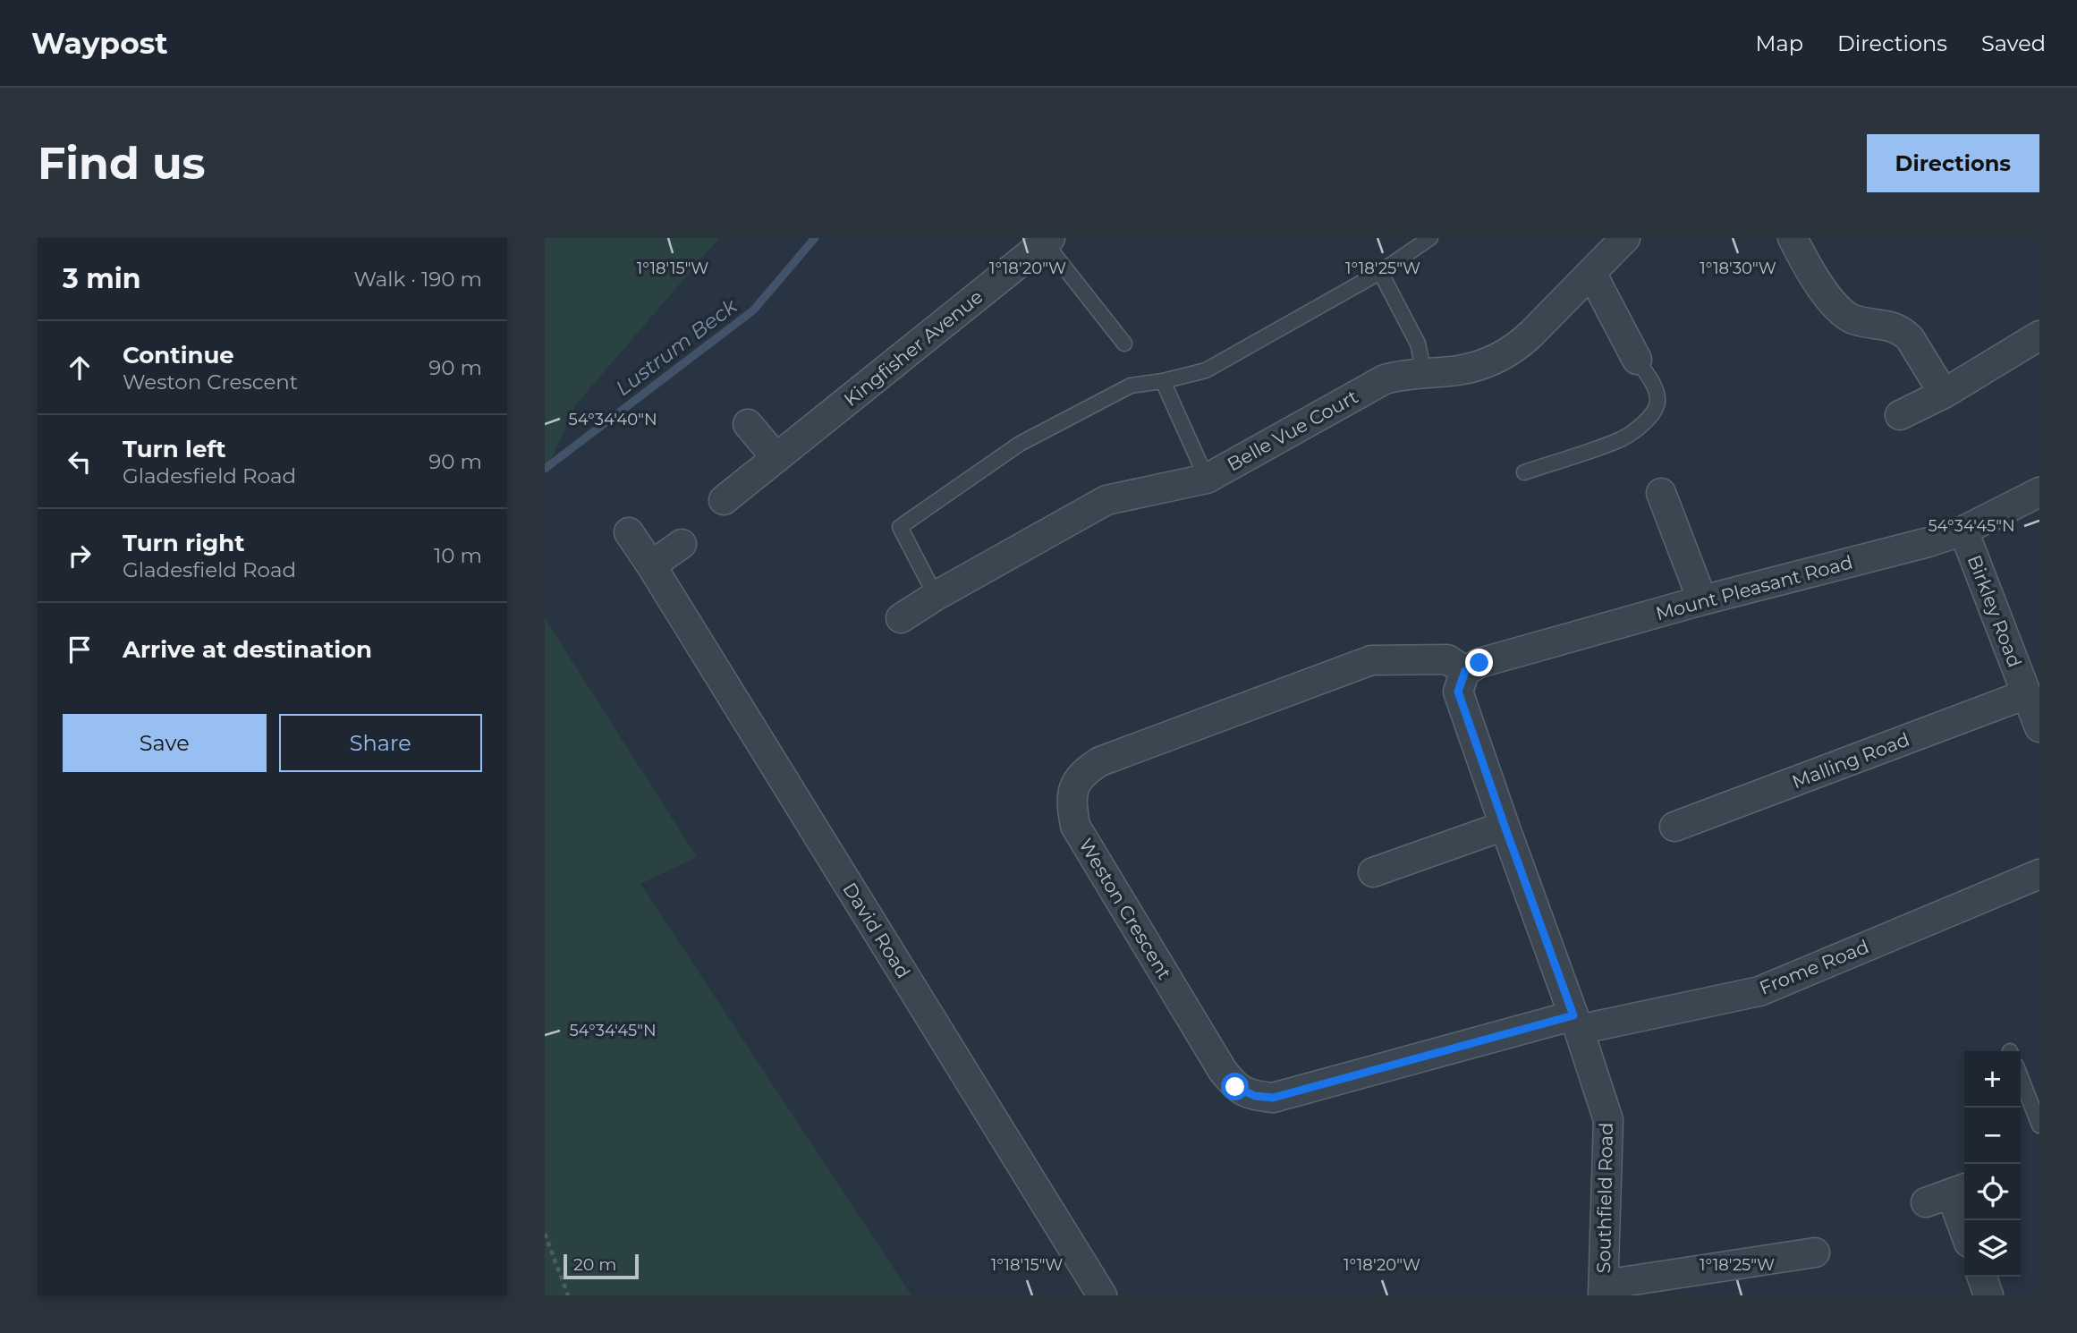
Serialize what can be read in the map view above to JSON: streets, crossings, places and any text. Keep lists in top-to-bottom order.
{
  "streets": {
    "street": [
      "Kingfisher Avenue",
      "Belle Vue Court",
      "Mount Pleasant Road",
      "Birkley Road",
      "Malling Road",
      "Weston Crescent",
      "David Road",
      "Frome Road",
      "Southfield Road"
    ]
  },
  "crossings": [
    ["Mount Pleasant Road", "Birkley Road"],
    ["Mount Pleasant Road", "Weston Crescent"],
    ["Mount Pleasant Road", "Southfield Road"],
    ["Birkley Road", "Malling Road"],
    ["Weston Crescent", "Frome Road"],
    ["Weston Crescent", "Southfield Road"],
    ["Frome Road", "Southfield Road"]
  ],
  "water": ["Lustrum Beck"],
  "scale_bar": "20 m",
  "page": {
    "header": "Waypost",
    "nav": ["Map", "Directions", "Saved"],
    "buttons": [
      "Directions",
      ["Save", "Share"]
    ],
    "title": "Find us",
    "heading": ["3 min", "Walk · 190 m"],
    "list": [
      ["Continue", "Weston Crescent", "90 m"],
      ["Turn left", "Gladesfield Road", "90 m"],
      ["Turn right", "Gladesfield Road", "10 m"],
      "Arrive at destination"
    ],
    "map_buttons": ["+", "−"],
    "scale": "20 m"
  },
  "coordinates": [
    "1°18'30\"W",
    "1°18'15\"W",
    "1°18'20\"W",
    "1°18'25\"W",
    "54°34'40\"N",
    "54°34'45\"N"
  ]
}
